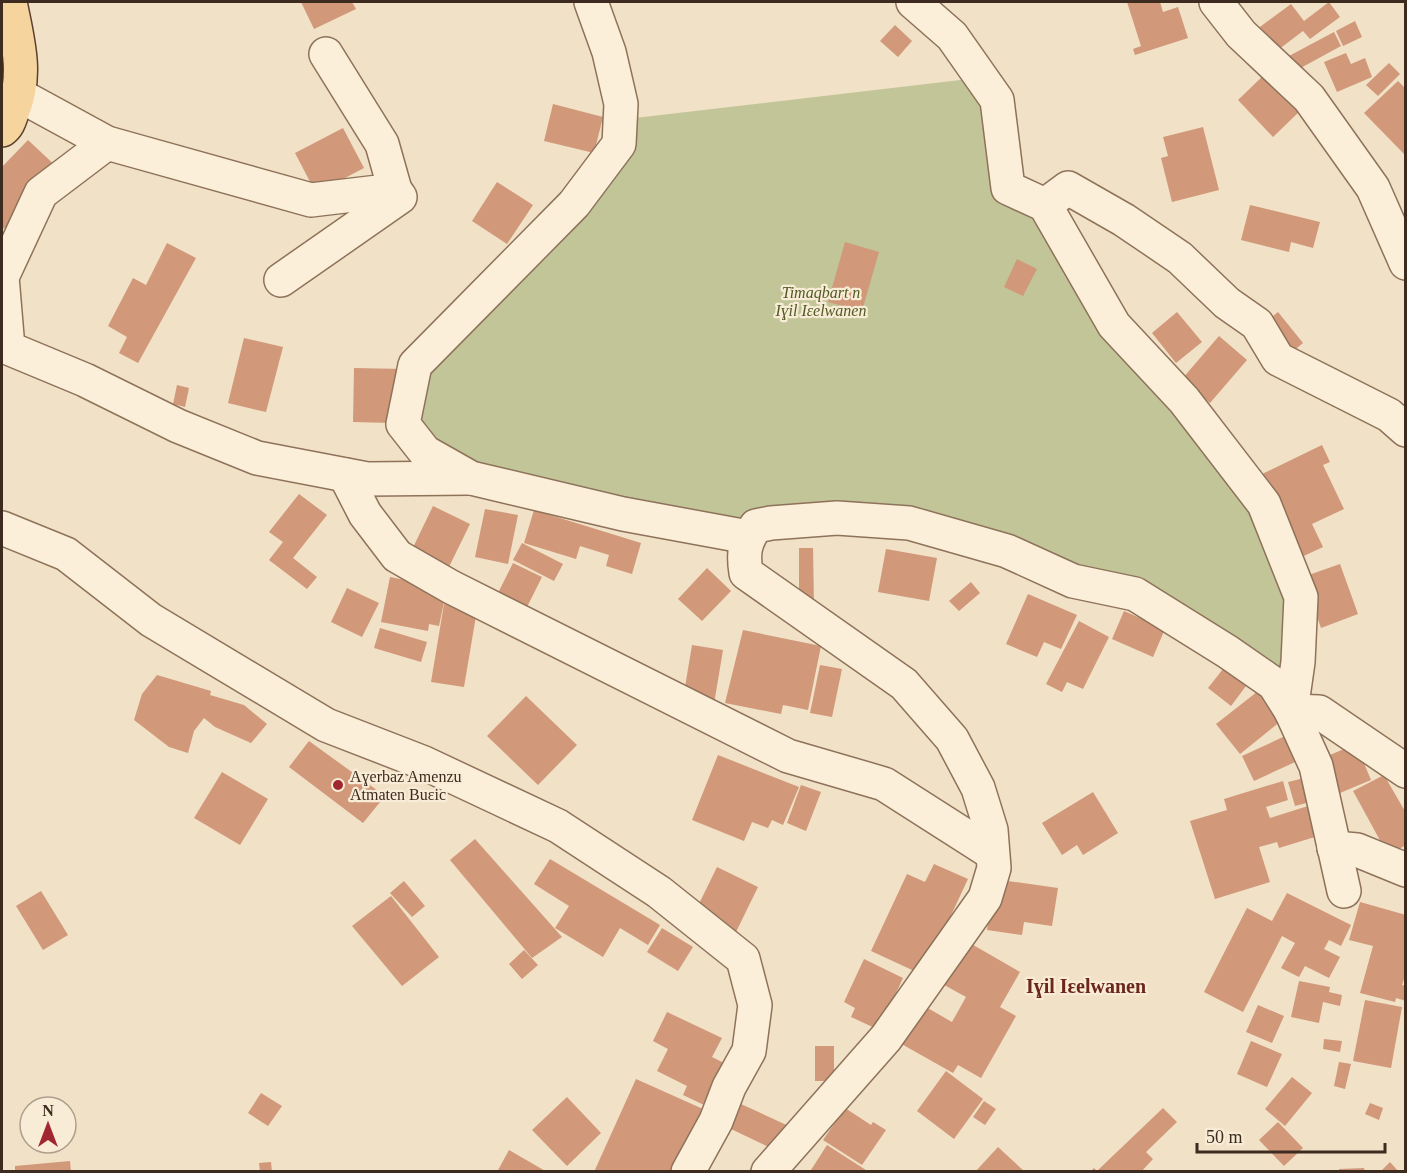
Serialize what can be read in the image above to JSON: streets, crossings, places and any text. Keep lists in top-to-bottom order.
{
  "districts": ["Iɣil Iɛelwanen"],
  "parks": ["Timaqbart n Iɣil Iɛelwanen"],
  "places": ["Aɣerbaz Amenzu Atmaten Buɛic"],
  "scale_bar": "50 m",
  "north": "top"
}
